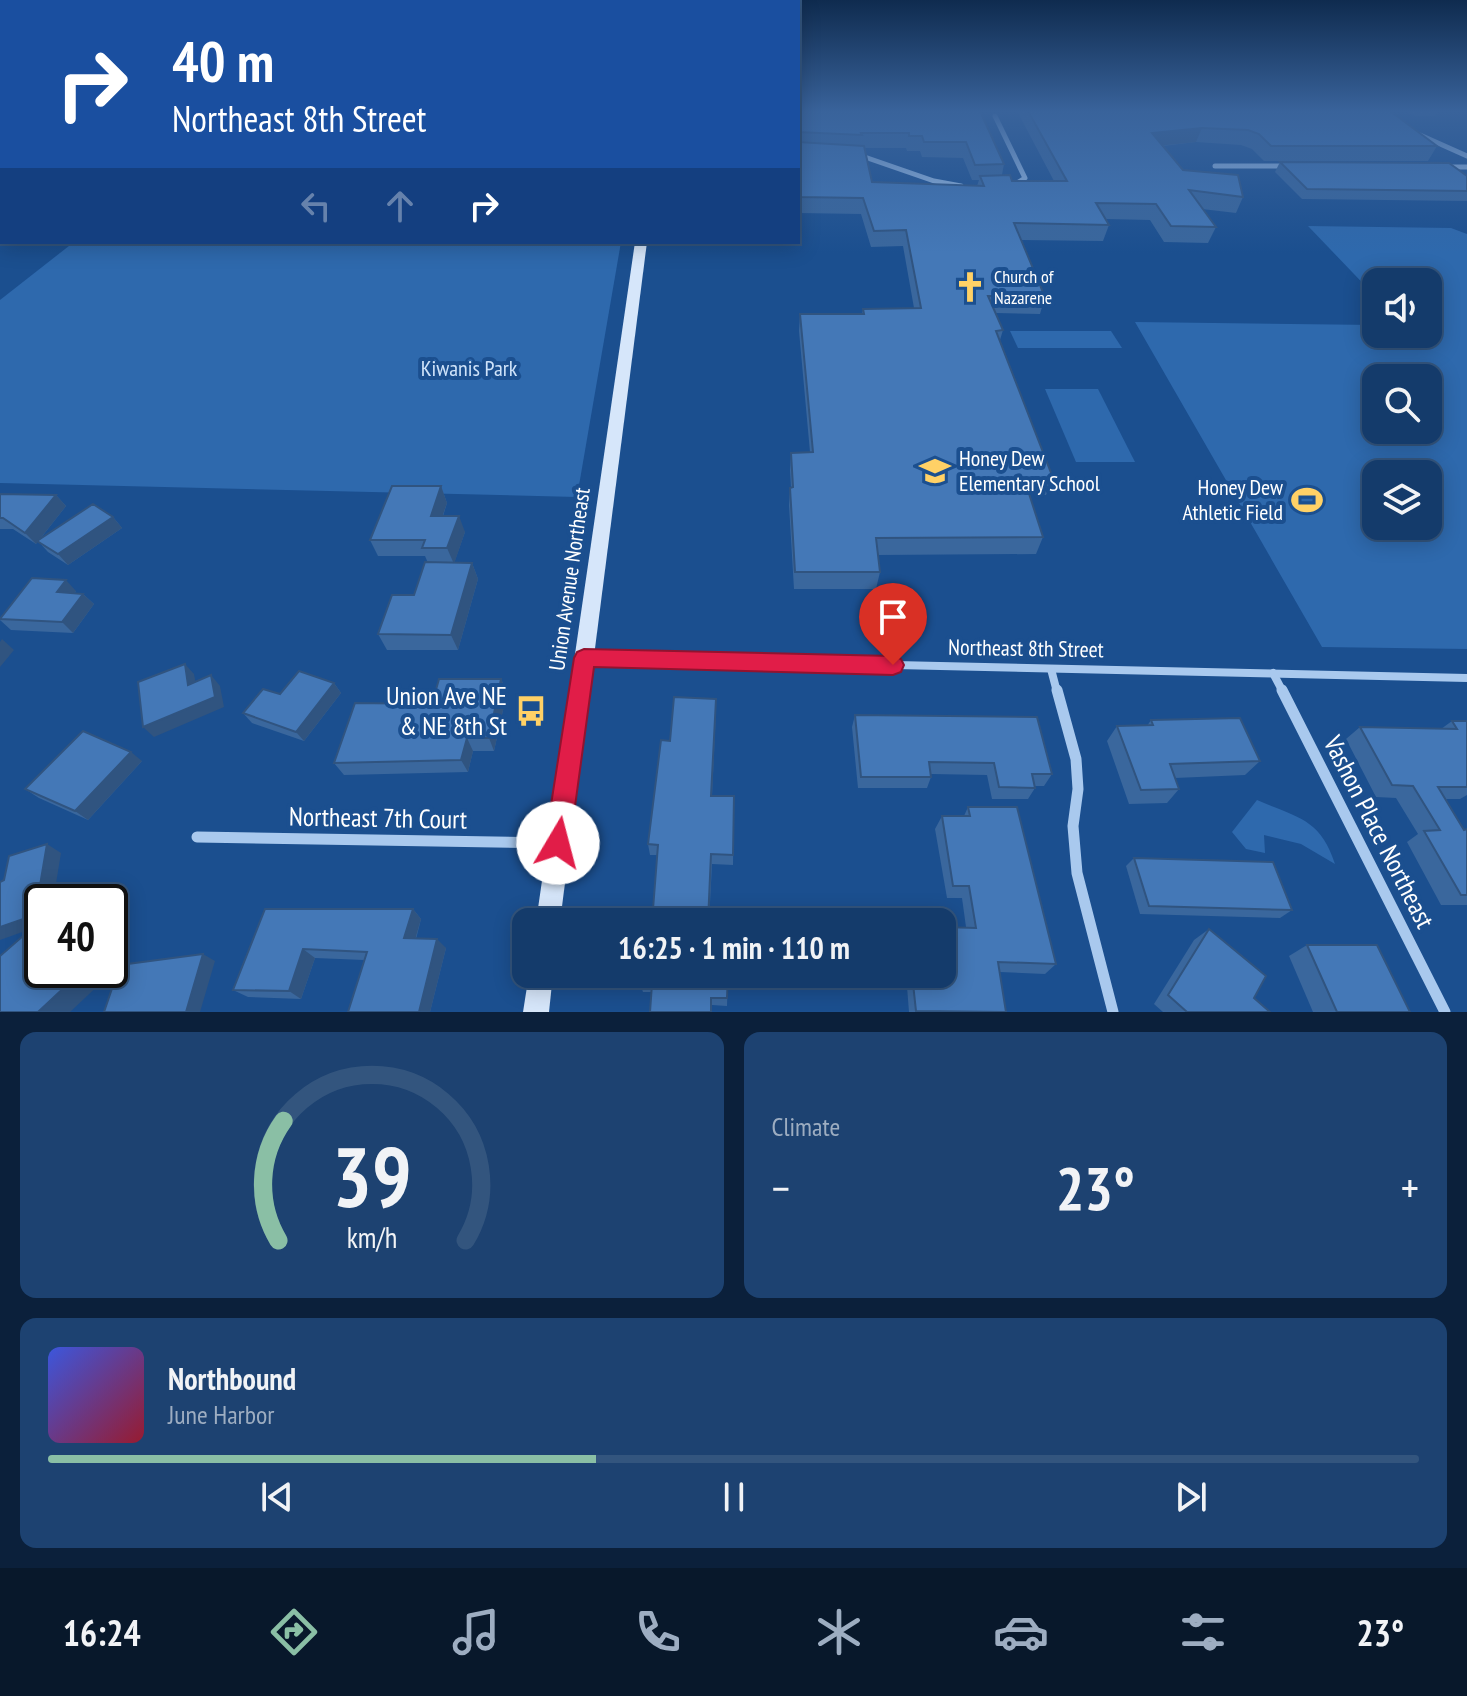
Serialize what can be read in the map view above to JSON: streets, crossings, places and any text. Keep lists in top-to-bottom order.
{
  "streets": {
    "street": [
      "Union Avenue Northeast",
      "Northeast 8th Street",
      "Northeast 7th Court",
      "Vashon Place Northeast"
    ]
  },
  "crossings": [
    ["Union Avenue Northeast", "Northeast 8th Street"],
    ["Union Avenue Northeast", "Northeast 7th Court"],
    ["Northeast 8th Street", "Vashon Place Northeast"]
  ],
  "parks": ["Kiwanis Park"],
  "places": {
    "church": ["Church of Nazarene"],
    "school or university": ["Honey Dew Elementary School"],
    "sports": ["Honey Dew Athletic Field"],
    "bus stop": ["Union Ave NE & NE 8th St"]
  },
  "page": {
    "turn": ["40 m", "Northeast 8th Street"],
    "limit": "40",
    "trip": "16:25 · 1 min · 110 m",
    "tile": "Climate",
    "heat": ["−", "23°", "+"],
    "song": ["Northbound", "June Harbor"],
    "tabs": ["16:24", "23°"],
    "gauge": ["39", "km/h"]
  }
}
